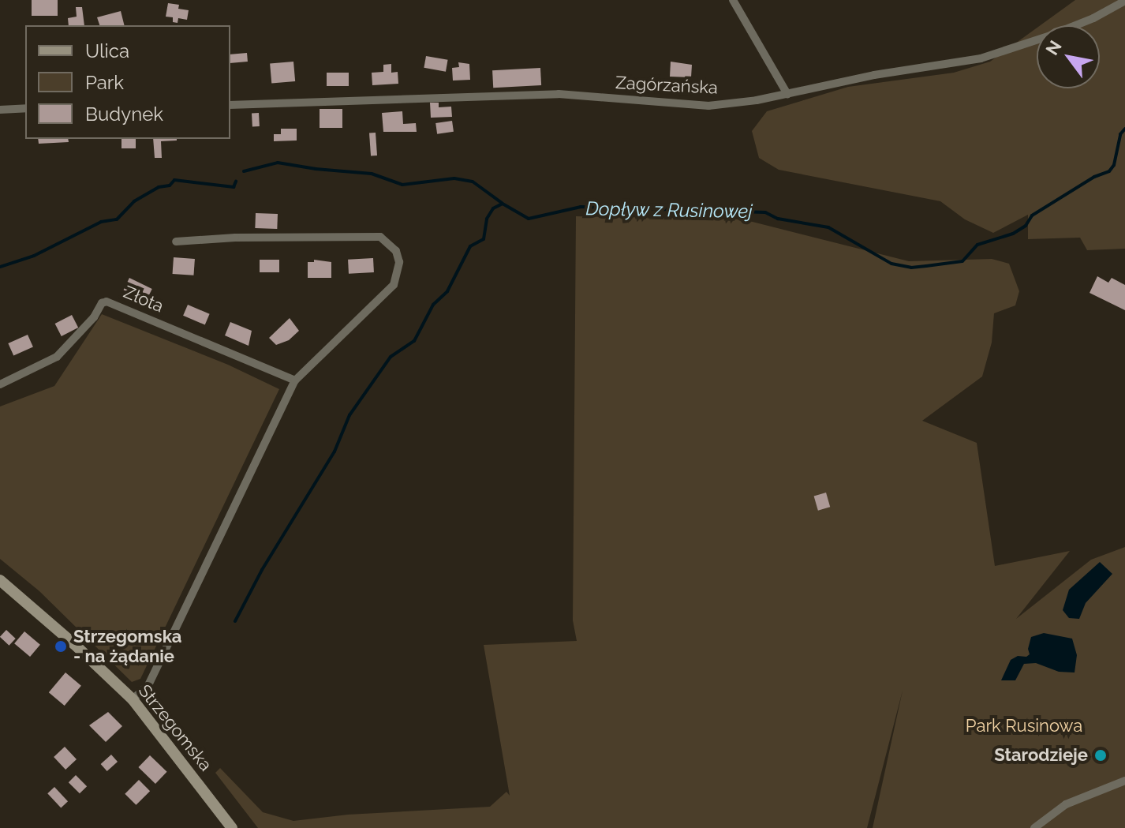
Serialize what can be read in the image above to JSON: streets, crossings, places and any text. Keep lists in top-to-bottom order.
{
  "streets": {
    "main road": ["Strzegomska"],
    "street": ["Zagórzańska", "Złota"]
  },
  "water": ["Dopływ z Rusinowej"],
  "parks": ["Park Rusinowa"],
  "places": ["Strzegomska - na żądanie", "Starodzieje"],
  "legend": ["Ulica", "Park", "Budynek"],
  "north": "top left"
}
